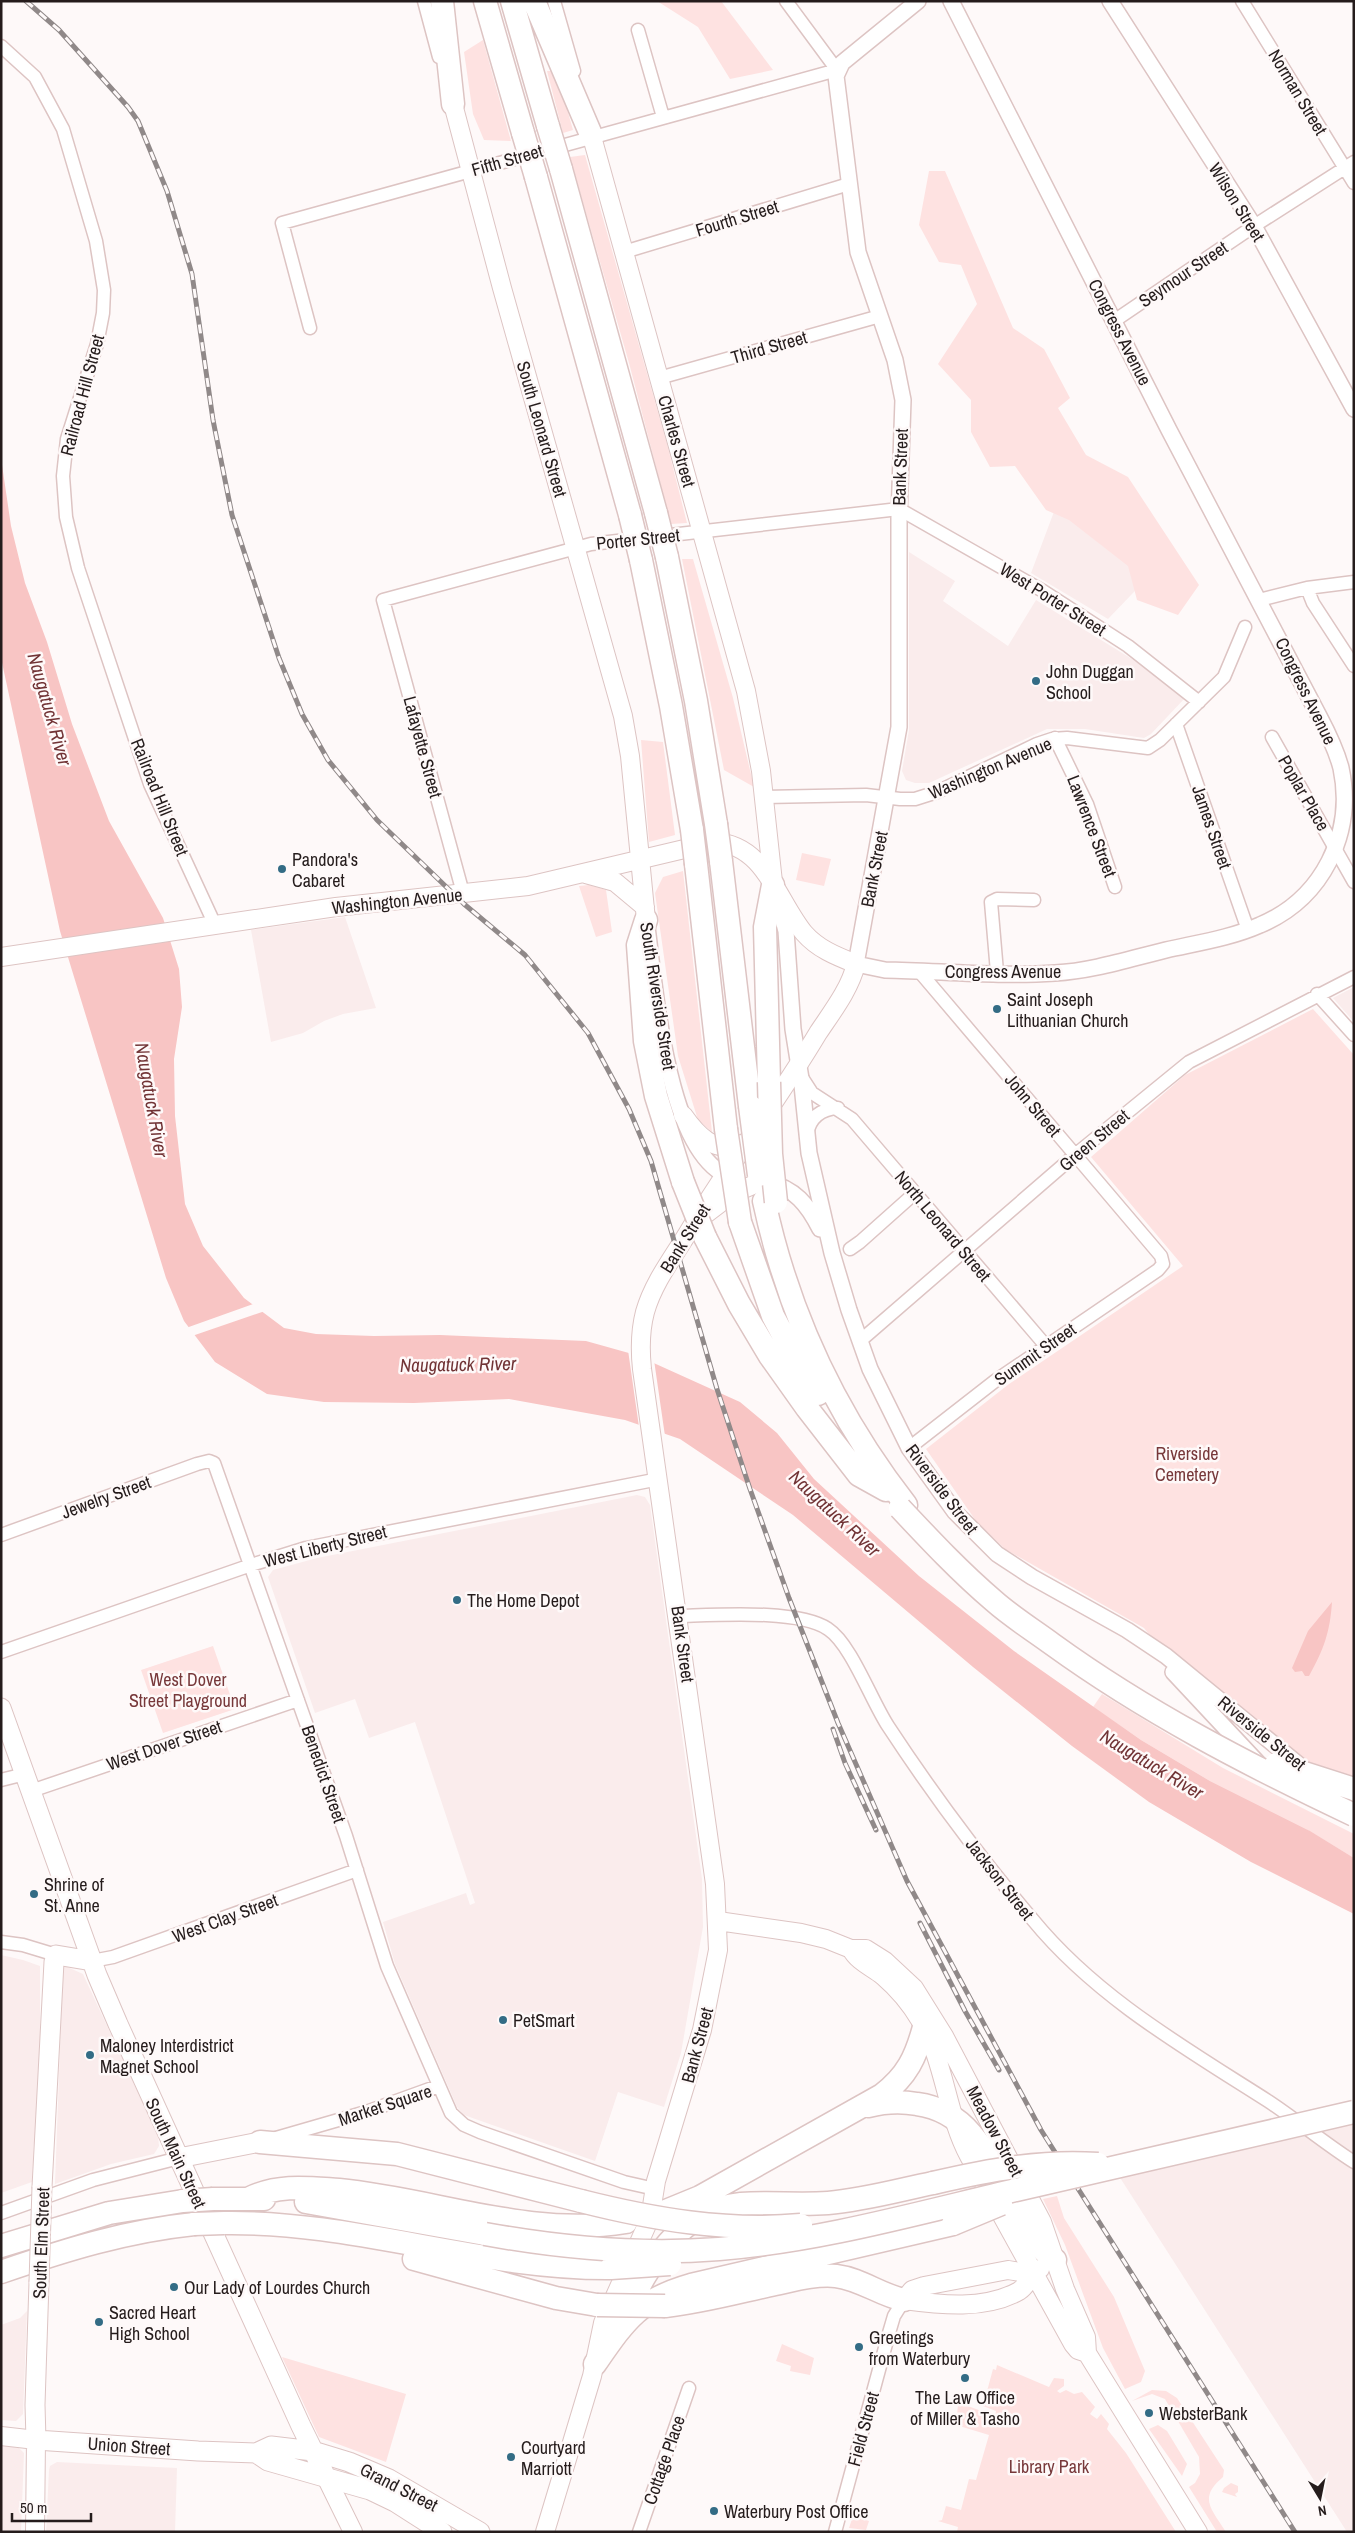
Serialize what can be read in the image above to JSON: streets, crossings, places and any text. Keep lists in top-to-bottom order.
{
  "streets": {
    "main road": [
      "Congress Avenue",
      "South Leonard Street",
      "Charles Street",
      "Bank Street",
      "Washington Avenue",
      "South Riverside Street",
      "Market Square",
      "Meadow Street",
      "South Main Street",
      "South Elm Street",
      "Field Street",
      "Union Street",
      "Grand Street"
    ],
    "street": [
      "Norman Street",
      "Fifth Street",
      "Wilson Street",
      "Fourth Street",
      "Seymour Street",
      "Third Street",
      "Railroad Hill Street",
      "Porter Street",
      "West Porter Street",
      "Lafayette Street",
      "Poplar Place",
      "Lawrence Street",
      "James Street",
      "John Street",
      "Green Street",
      "North Leonard Street",
      "Summit Street",
      "Riverside Street",
      "Jewelry Street",
      "West Liberty Street",
      "West Dover Street",
      "Benedict Street",
      "Jackson Street",
      "West Clay Street",
      "Cottage Place"
    ]
  },
  "crossings": [
    ["Norman Street", "Seymour Street"],
    ["Fifth Street", "South Leonard Street"],
    ["Fifth Street", "Charles Street"],
    ["Fifth Street", "Bank Street"],
    ["Wilson Street", "Seymour Street"],
    ["Fourth Street", "Charles Street"],
    ["Fourth Street", "Bank Street"],
    ["Seymour Street", "Congress Avenue"],
    ["Congress Avenue", "Charles Street"],
    ["Congress Avenue", "Bank Street"],
    ["Congress Avenue", "Washington Avenue"],
    ["Congress Avenue", "Poplar Place"],
    ["Congress Avenue", "James Street"],
    ["Congress Avenue", "John Street"],
    ["Third Street", "Charles Street"],
    ["Third Street", "Bank Street"],
    ["Railroad Hill Street", "Washington Avenue"],
    ["South Leonard Street", "Porter Street"],
    ["South Leonard Street", "Washington Avenue"],
    ["South Leonard Street", "South Riverside Street"],
    ["Charles Street", "Porter Street"],
    ["Charles Street", "Washington Avenue"],
    ["Bank Street", "Porter Street"],
    ["Bank Street", "West Porter Street"],
    ["Bank Street", "Washington Avenue"],
    ["Bank Street", "South Riverside Street"],
    ["Bank Street", "North Leonard Street"],
    ["Bank Street", "Riverside Street"],
    ["Bank Street", "West Liberty Street"],
    ["Bank Street", "Jackson Street"],
    ["Bank Street", "Market Square"],
    ["Bank Street", "Meadow Street"],
    ["Porter Street", "West Porter Street"],
    ["Porter Street", "Lafayette Street"],
    ["West Porter Street", "Washington Avenue"],
    ["Lafayette Street", "Washington Avenue"],
    ["Washington Avenue", "Lawrence Street"],
    ["Washington Avenue", "James Street"],
    ["Washington Avenue", "South Riverside Street"],
    ["South Riverside Street", "Riverside Street"],
    ["John Street", "Green Street"],
    ["John Street", "Summit Street"],
    ["Green Street", "North Leonard Street"],
    ["Green Street", "Riverside Street"],
    ["North Leonard Street", "Summit Street"],
    ["North Leonard Street", "Riverside Street"],
    ["Summit Street", "Riverside Street"],
    ["Jewelry Street", "Benedict Street"],
    ["West Liberty Street", "Benedict Street"],
    ["West Dover Street", "Benedict Street"],
    ["West Dover Street", "South Main Street"],
    ["Benedict Street", "West Clay Street"],
    ["Benedict Street", "Market Square"],
    ["West Clay Street", "South Main Street"],
    ["Market Square", "South Main Street"],
    ["Meadow Street", "Field Street"],
    ["South Main Street", "Union Street"],
    ["South Main Street", "Grand Street"],
    ["South Elm Street", "Union Street"],
    ["Union Street", "Grand Street"]
  ],
  "water": ["Naugatuck River"],
  "parks": ["Riverside Cemetery", "West Dover Street Playground", "Library Park"],
  "places": [
    "John Duggan School",
    "Pandora's Cabaret",
    "Saint Joseph Lithuanian Church",
    "The Home Depot",
    "Shrine of St. Anne",
    "PetSmart",
    "Maloney Interdistrict Magnet School",
    "Our Lady of Lourdes Church",
    "Sacred Heart High School",
    "Greetings from Waterbury",
    "The Law Office of Miller & Tasho",
    "WebsterBank",
    "Courtyard Marriott",
    "Waterbury Post Office"
  ],
  "scale_bar": "50 m",
  "north": "bottom"
}
